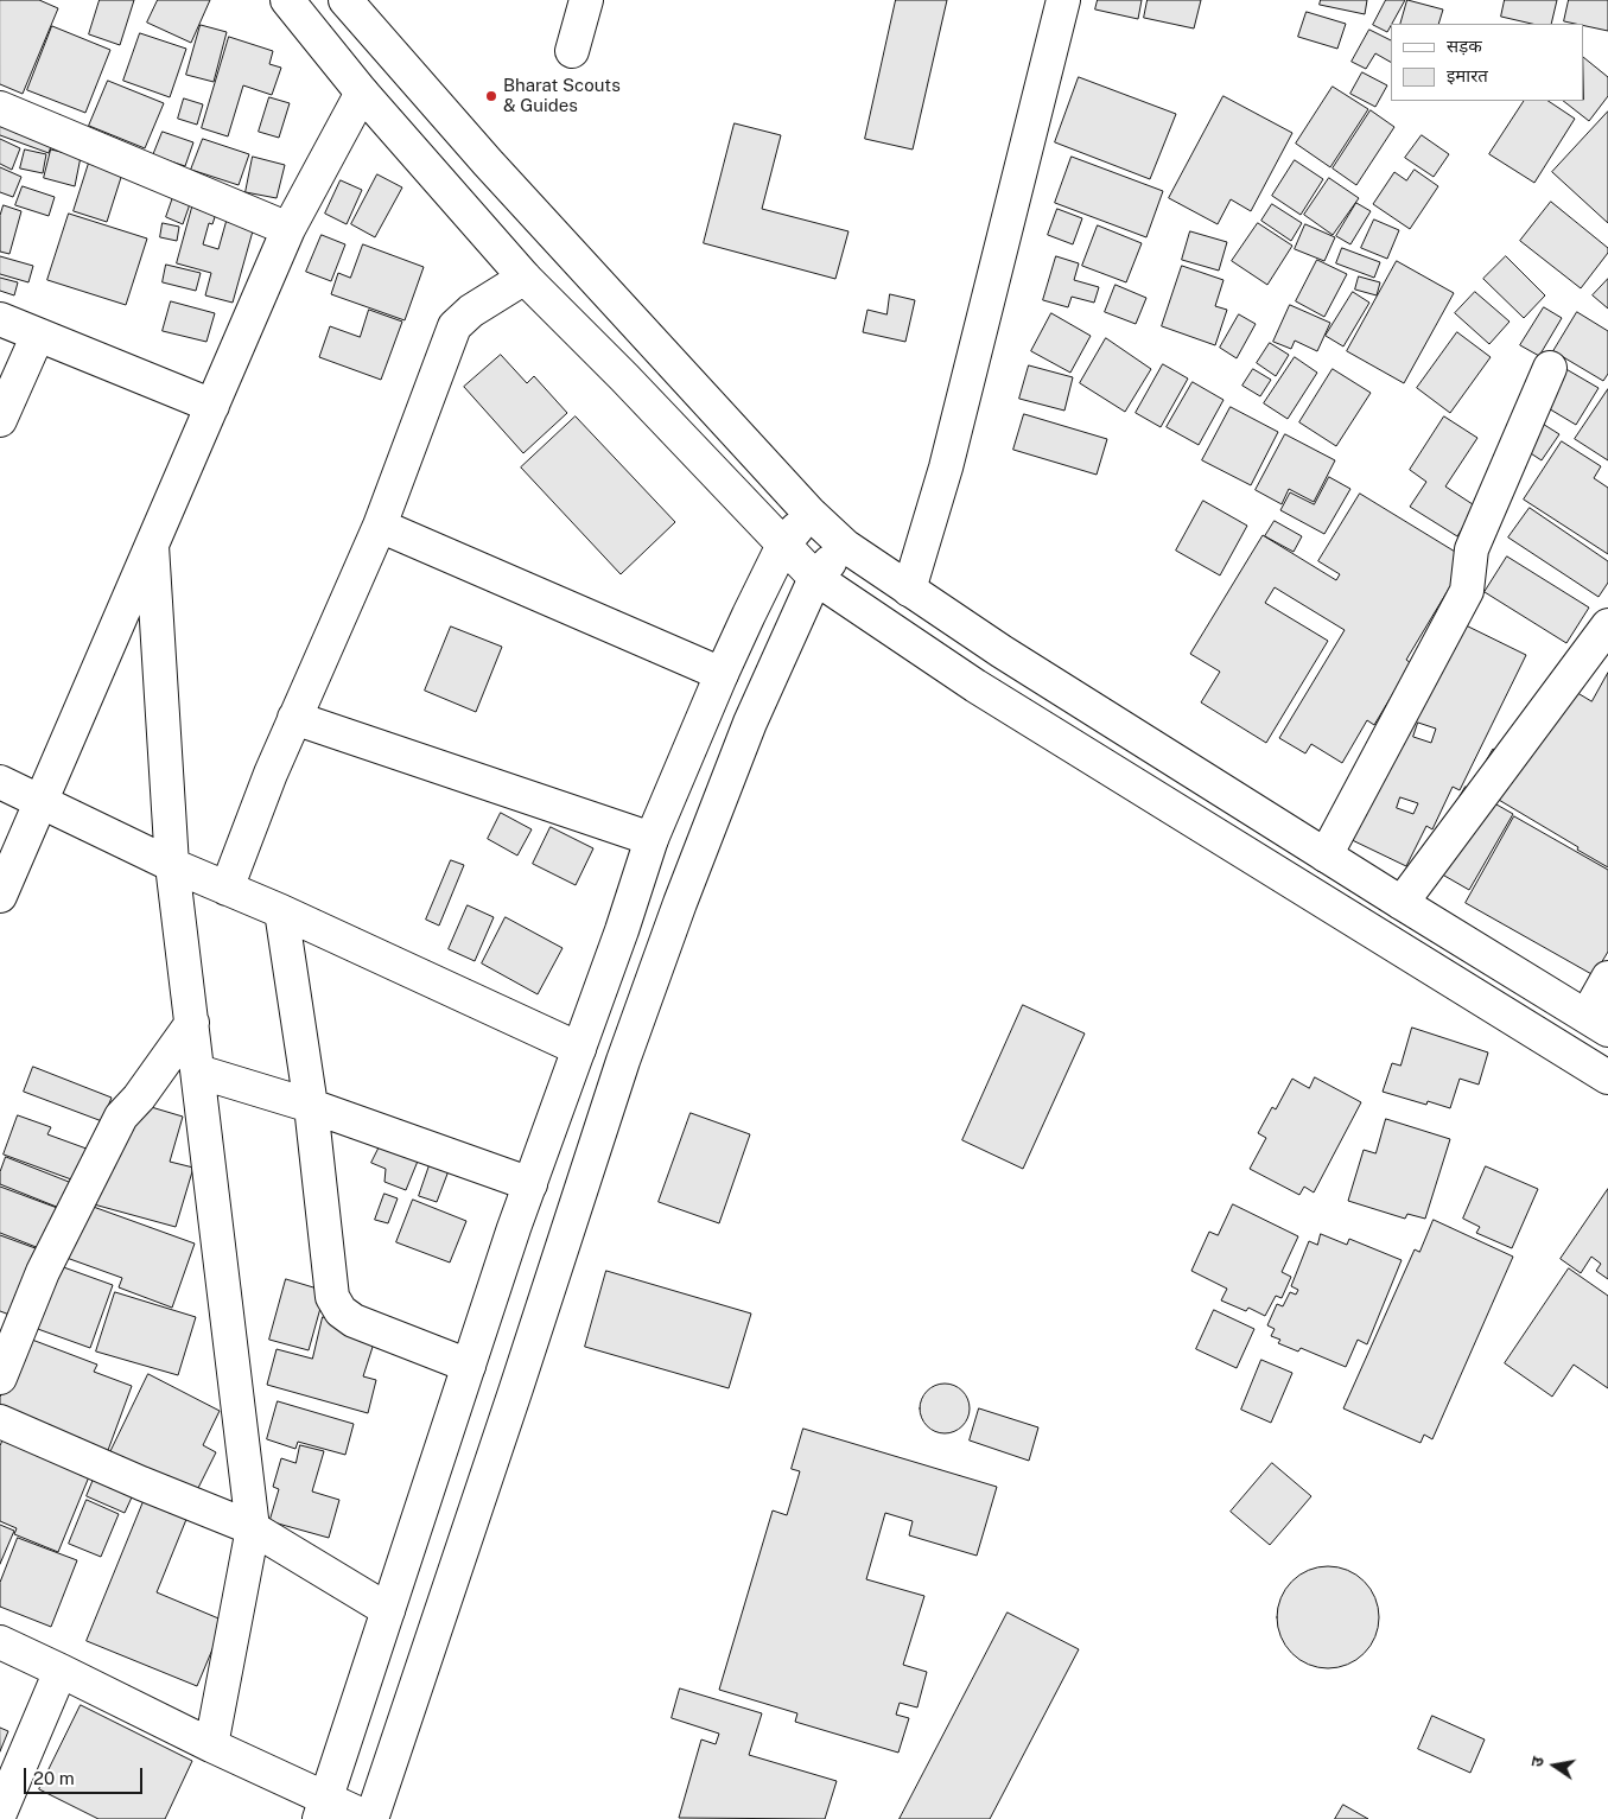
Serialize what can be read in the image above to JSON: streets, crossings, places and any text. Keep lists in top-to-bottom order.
{
  "places": ["Bharat Scouts & Guides"],
  "legend": ["सड़क", "इमारत"],
  "scale_bar": "20 m",
  "north": "left"
}
